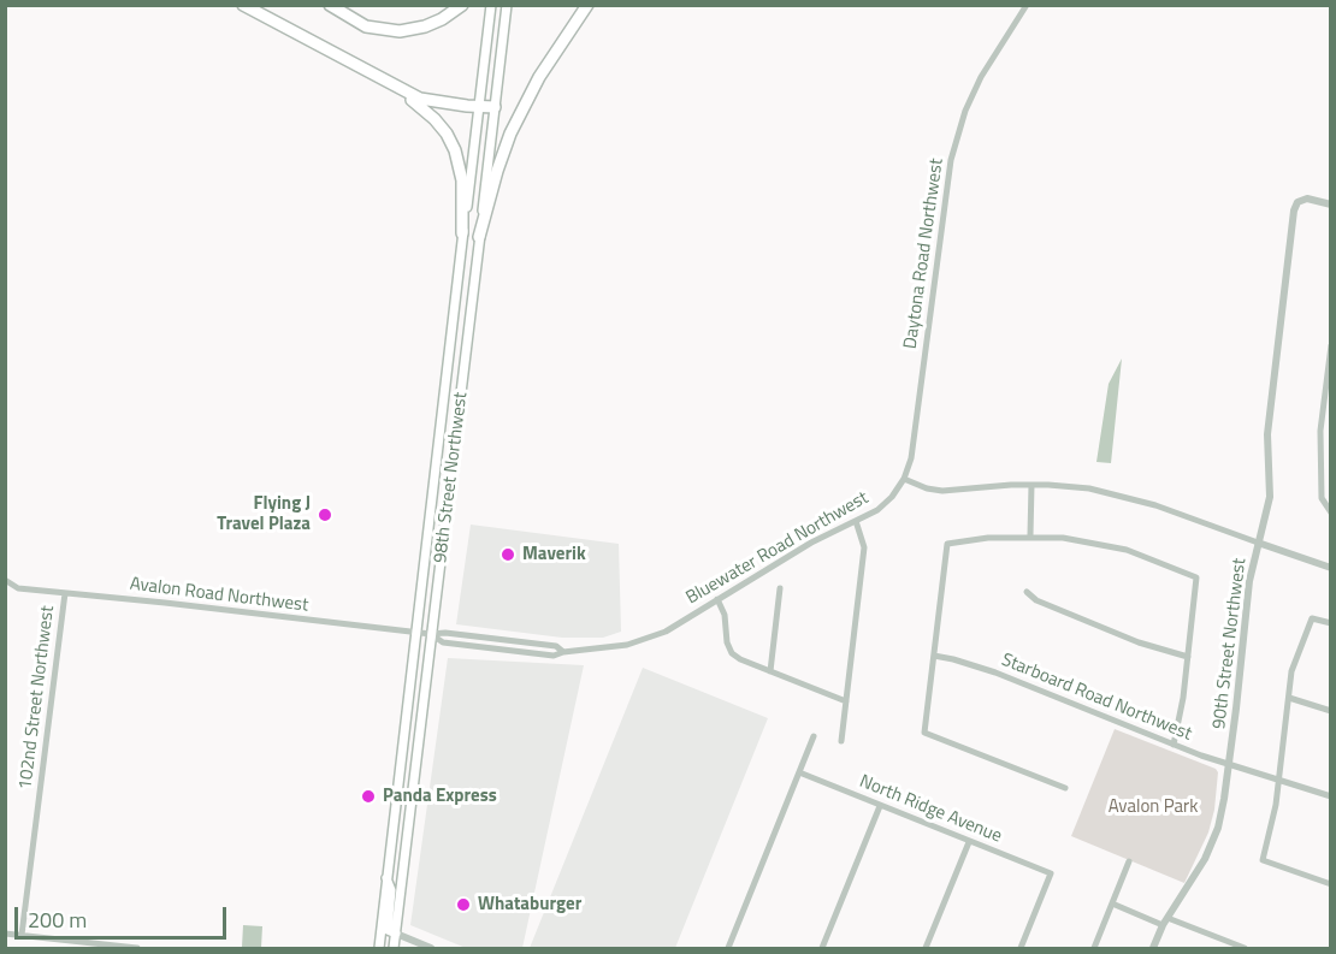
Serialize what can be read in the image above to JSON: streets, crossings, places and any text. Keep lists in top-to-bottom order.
{
  "streets": {
    "main road": ["98th Street Northwest"],
    "street": [
      "Daytona Road Northwest",
      "Bluewater Road Northwest",
      "Avalon Road Northwest",
      "90th Street Northwest",
      "102nd Street Northwest",
      "Starboard Road Northwest",
      "North Ridge Avenue"
    ]
  },
  "crossings": [
    ["Daytona Road Northwest", "Bluewater Road Northwest"],
    ["98th Street Northwest", "Bluewater Road Northwest"],
    ["98th Street Northwest", "Avalon Road Northwest"],
    ["Bluewater Road Northwest", "Avalon Road Northwest"],
    ["Avalon Road Northwest", "102nd Street Northwest"],
    ["90th Street Northwest", "Starboard Road Northwest"]
  ],
  "parks": ["Avalon Park"],
  "places": [
    "Flying J Travel Plaza",
    "Maverik",
    "Panda Express",
    "Whataburger"
  ],
  "scale_bar": "200 m"
}
